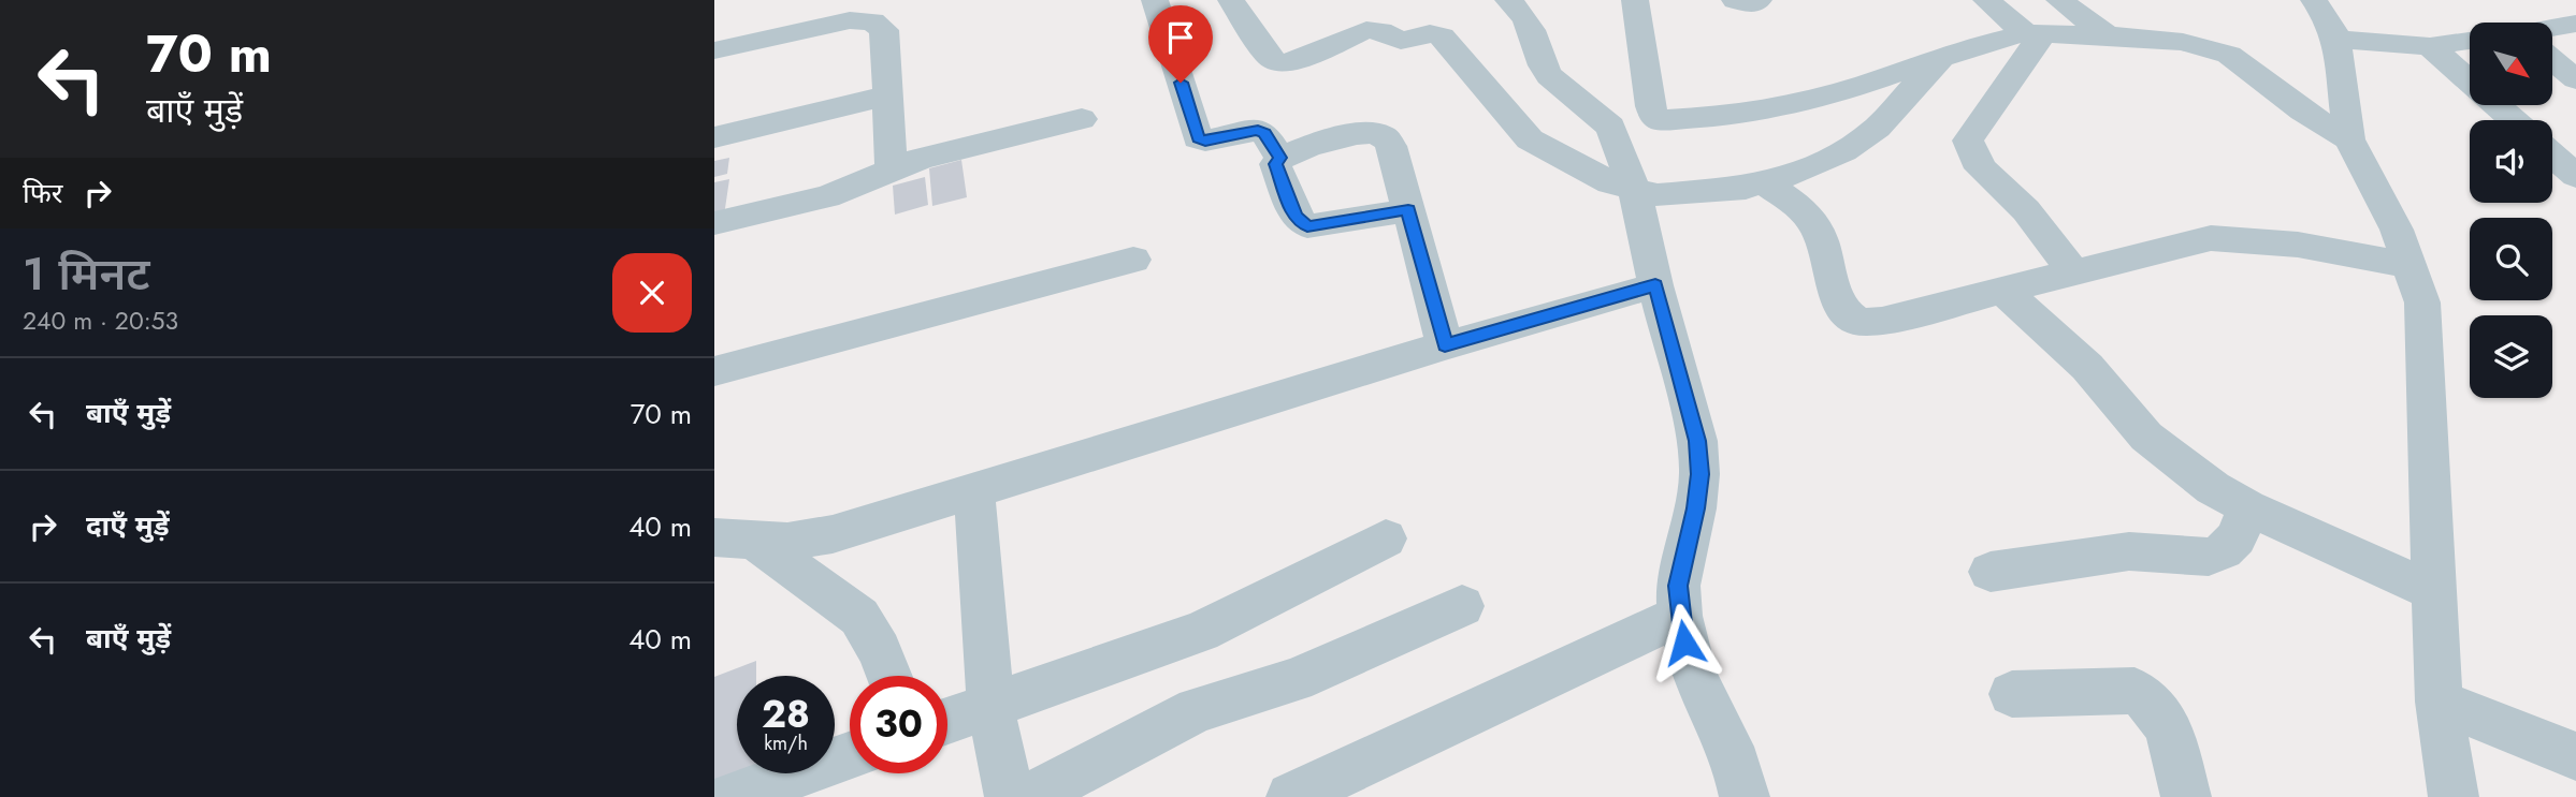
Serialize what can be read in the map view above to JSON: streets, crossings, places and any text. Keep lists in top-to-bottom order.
{
  "north": "bottom right",
  "page": {
    "turn": ["70 m", "बाएँ मुड़ें"],
    "then": "फिर",
    "heading": ["1 मिनट", "240 m · 20:53"],
    "list": [
      {
        "name": "बाएँ मुड़ें",
        "value": "70 m"
      },
      {
        "name": "दाएँ मुड़ें",
        "value": "40 m"
      },
      {
        "name": "बाएँ मुड़ें",
        "value": "40 m"
      }
    ],
    "speed": "28 km/h",
    "limit": "30"
  }
}
